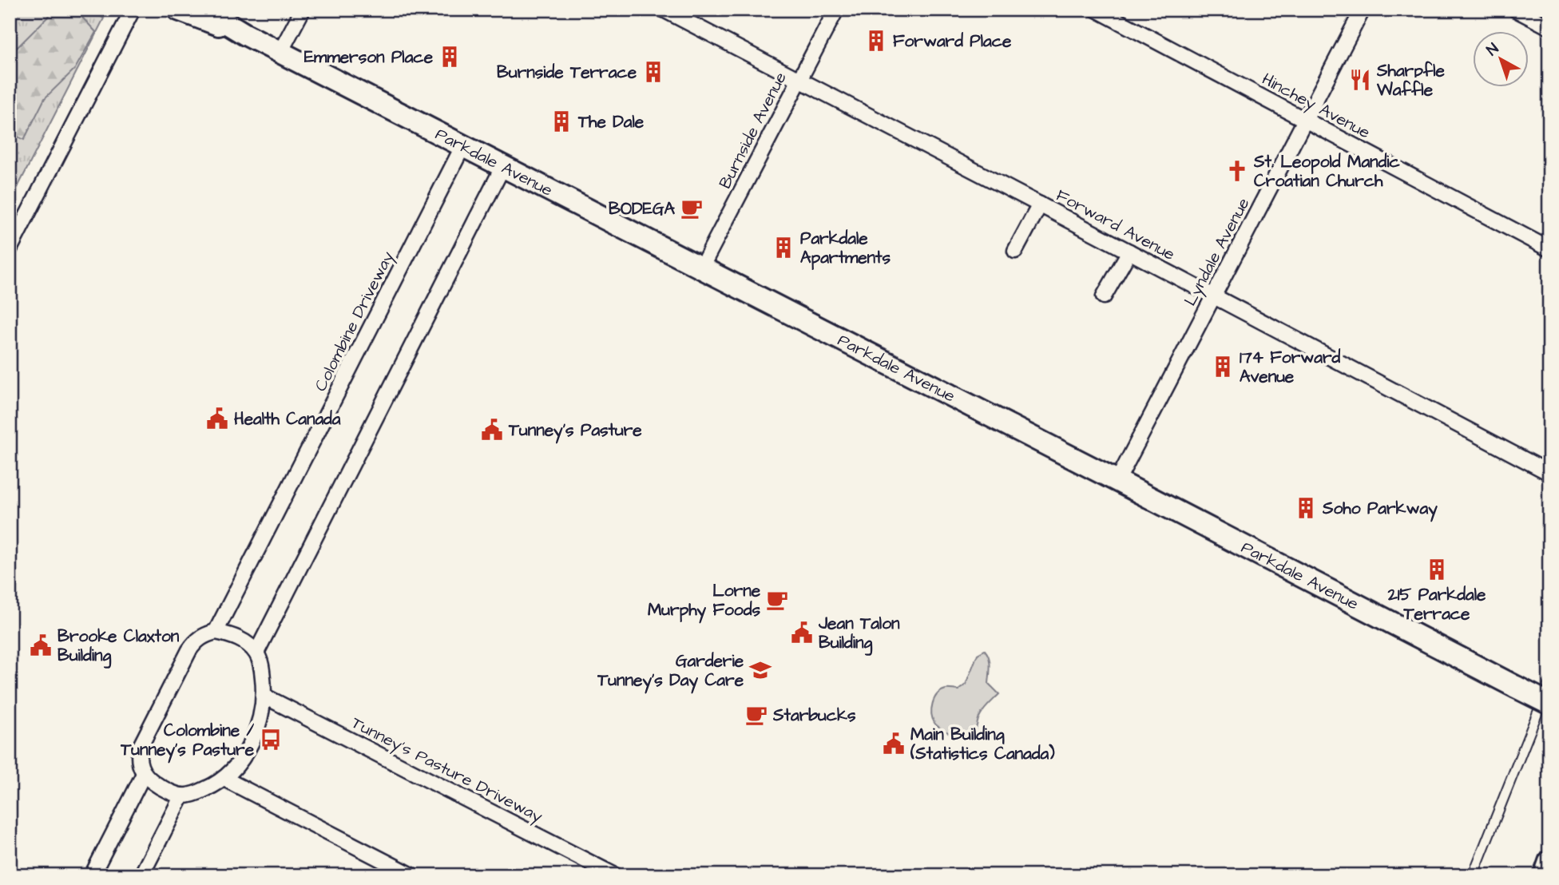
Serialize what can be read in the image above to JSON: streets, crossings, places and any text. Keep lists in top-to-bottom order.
{
  "streets": {
    "main road": ["Parkdale Avenue"],
    "street": [
      "Hinchey Avenue",
      "Burnside Avenue",
      "Forward Avenue",
      "Lyndale Avenue",
      "Colombine Driveway",
      "Tunney's Pasture Driveway"
    ]
  },
  "crossings": [
    ["Hinchey Avenue", "Lyndale Avenue"],
    ["Burnside Avenue", "Parkdale Avenue"],
    ["Burnside Avenue", "Forward Avenue"],
    ["Parkdale Avenue", "Lyndale Avenue"],
    ["Parkdale Avenue", "Colombine Driveway"],
    ["Forward Avenue", "Lyndale Avenue"],
    ["Colombine Driveway", "Tunney's Pasture Driveway"]
  ],
  "places": {
    "building": [
      "Forward Place",
      "Emmerson Place",
      "Burnside Terrace",
      "The Dale",
      "Parkdale Apartments",
      "174 Forward Avenue",
      "Soho Parkway",
      "215 Parkdale Terrace"
    ],
    "restaurant": ["Sharpfle Waffle"],
    "church": ["St. Leopold Mandic Croatian Church"],
    "cafe": ["BODEGA", "Lorne Murphy Foods", "Starbucks"],
    "public building": [
      "Health Canada",
      "Tunney's Pasture",
      "Jean Talon Building",
      "Brooke Claxton Building",
      "Main Building (Statistics Canada)"
    ],
    "school or university": ["Garderie Tunney's Day Care"],
    "bus stop": ["Colombine / Tunney's Pasture"]
  },
  "north": "top left"
}
